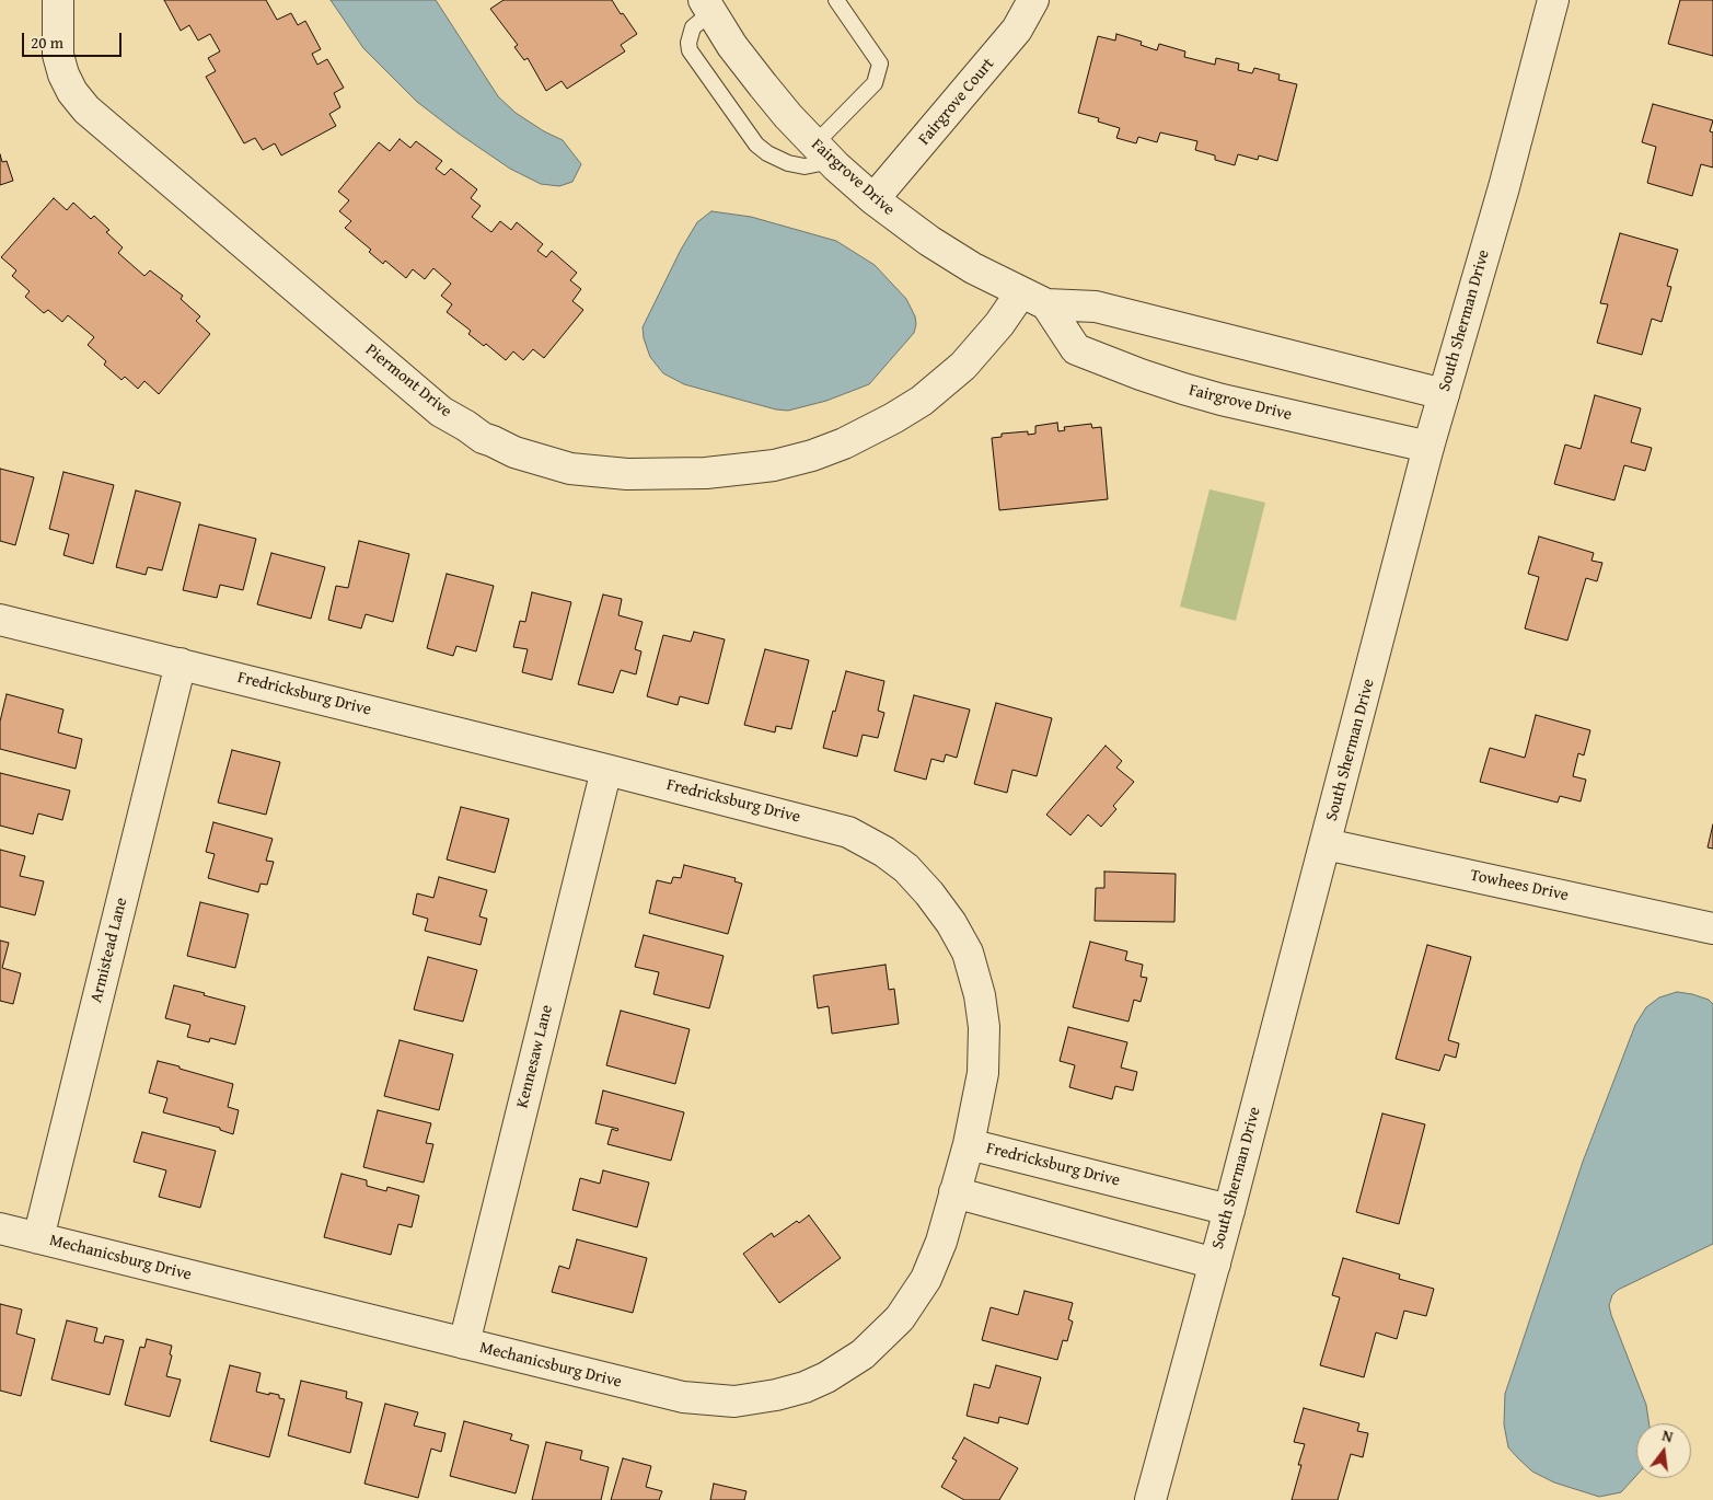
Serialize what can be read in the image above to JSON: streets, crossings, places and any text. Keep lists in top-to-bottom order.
{
  "streets": {
    "street": [
      "Fairgrove Court",
      "Fairgrove Drive",
      "South Sherman Drive",
      "Piermont Drive",
      "Fredricksburg Drive",
      "Towhees Drive",
      "Armistead Lane",
      "Kennesaw Lane",
      "Mechanicsburg Drive"
    ]
  },
  "crossings": [
    ["Fairgrove Court", "Fairgrove Drive"],
    ["Fairgrove Drive", "South Sherman Drive"],
    ["Fairgrove Drive", "Piermont Drive"],
    ["South Sherman Drive", "Fredricksburg Drive"],
    ["South Sherman Drive", "Towhees Drive"],
    ["Fredricksburg Drive", "Armistead Lane"],
    ["Fredricksburg Drive", "Kennesaw Lane"],
    ["Fredricksburg Drive", "Mechanicsburg Drive"],
    ["Armistead Lane", "Mechanicsburg Drive"],
    ["Kennesaw Lane", "Mechanicsburg Drive"]
  ],
  "scale_bar": "20 m",
  "north": "top"
}
